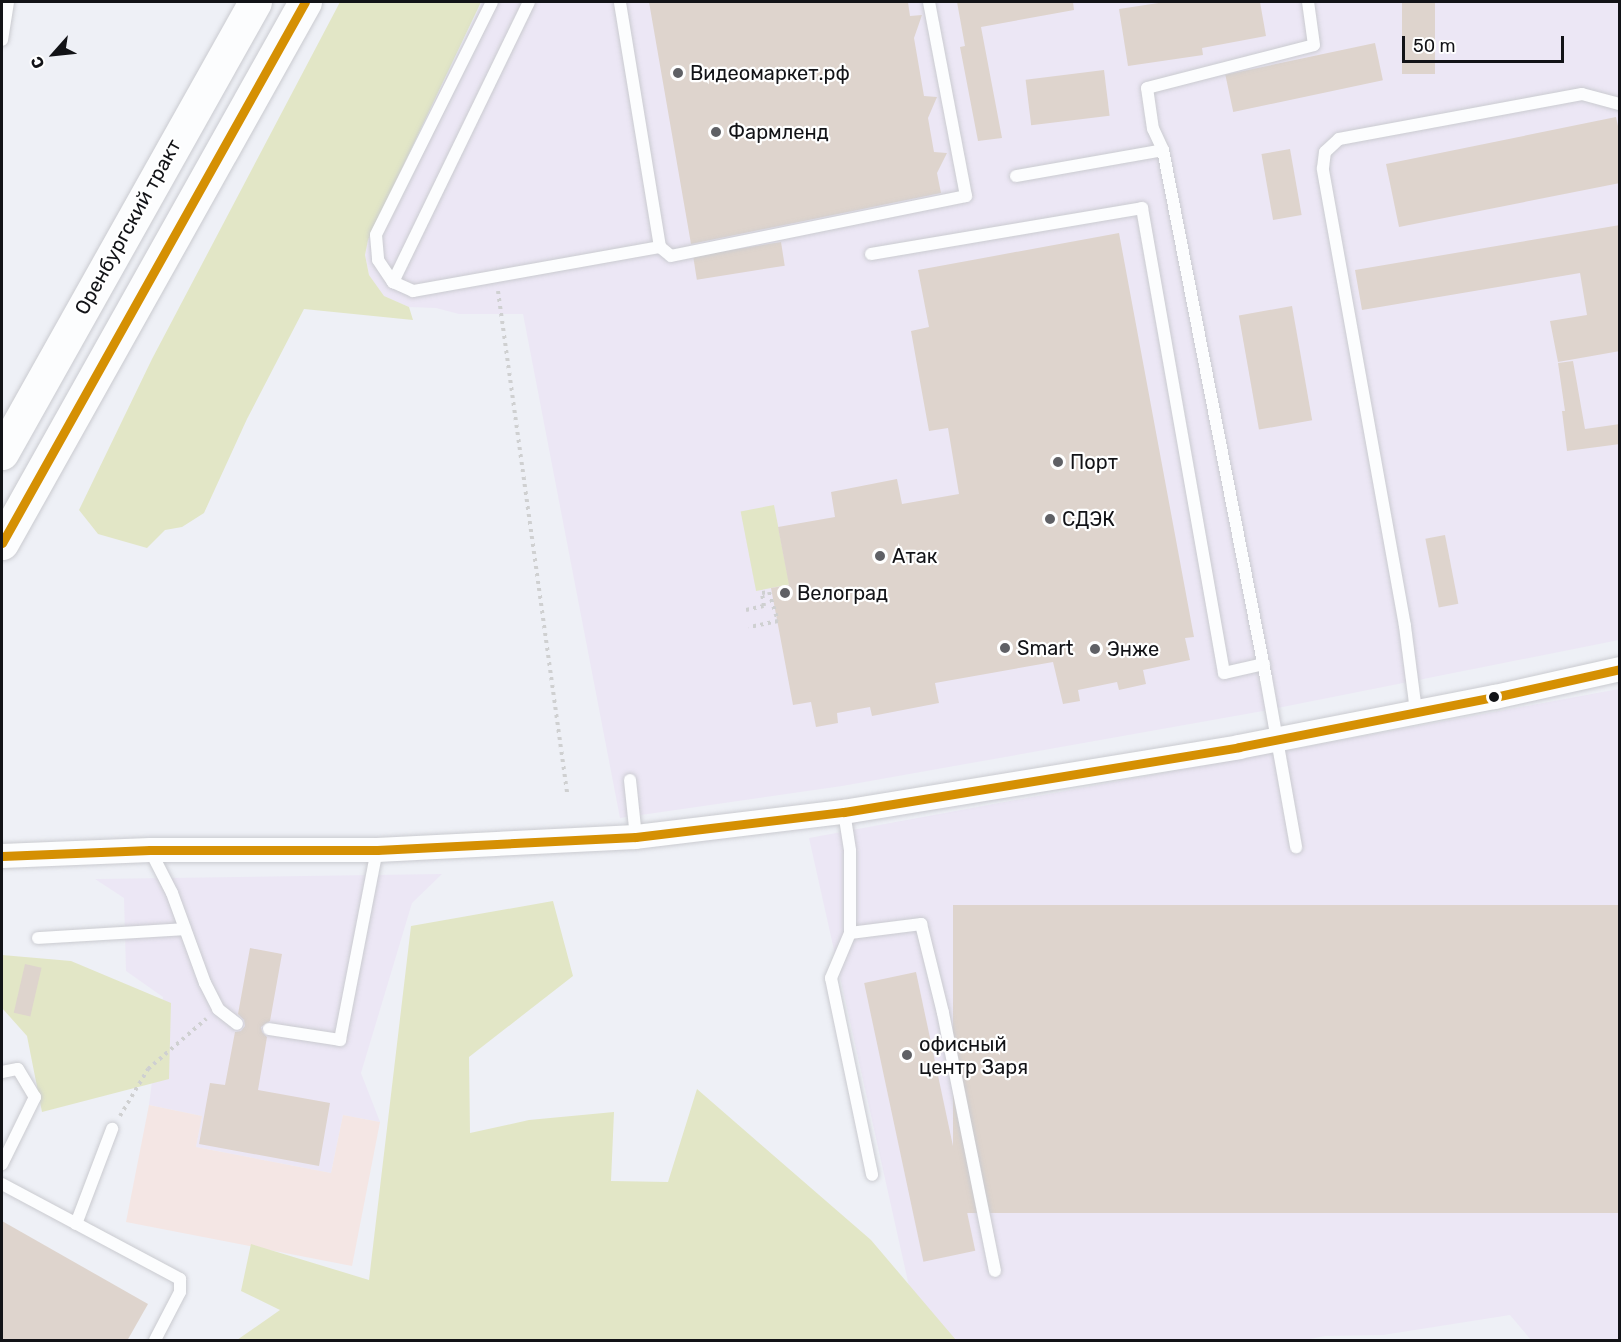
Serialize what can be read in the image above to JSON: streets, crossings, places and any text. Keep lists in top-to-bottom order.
{
  "streets": {
    "main road": ["Оренбургский тракт"]
  },
  "places": [
    "Видеомаркет.рф",
    "Фармленд",
    "Порт",
    "СДЭК",
    "Атак",
    "Велоград",
    "Smart",
    "Энже",
    "офисный центр Заря"
  ],
  "scale_bar": "50 m",
  "north": "bottom left"
}
